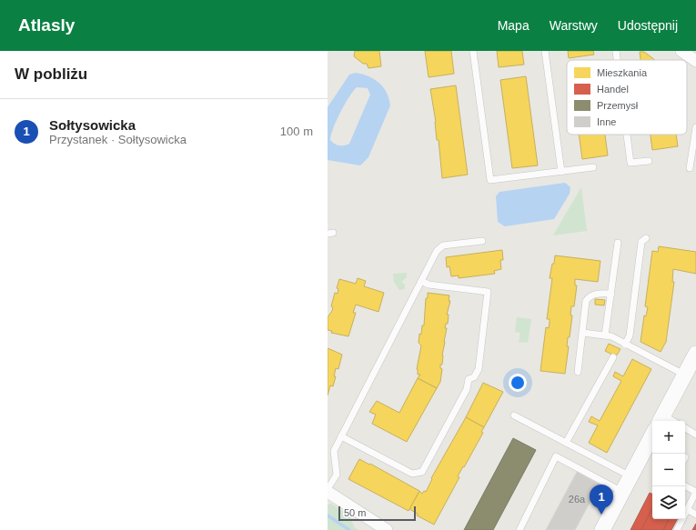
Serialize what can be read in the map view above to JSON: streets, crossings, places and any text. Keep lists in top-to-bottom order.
{
  "house_numbers": ["26a"],
  "legend": [
    "Mieszkania",
    "Handel",
    "Przemysł",
    "Inne"
  ],
  "scale_bar": "50 m",
  "page": {
    "header": "Atlasly",
    "nav": ["Mapa", "Warstwy", "Udostępnij"],
    "heading": "W pobliżu",
    "list": [
      {
        "mark": "1",
        "name": "Sołtysowicka",
        "note": "Przystanek · Sołtysowicka",
        "value": "100 m"
      }
    ],
    "map_buttons": ["+", "−"],
    "pins": "1",
    "scale": "50 m"
  }
}
